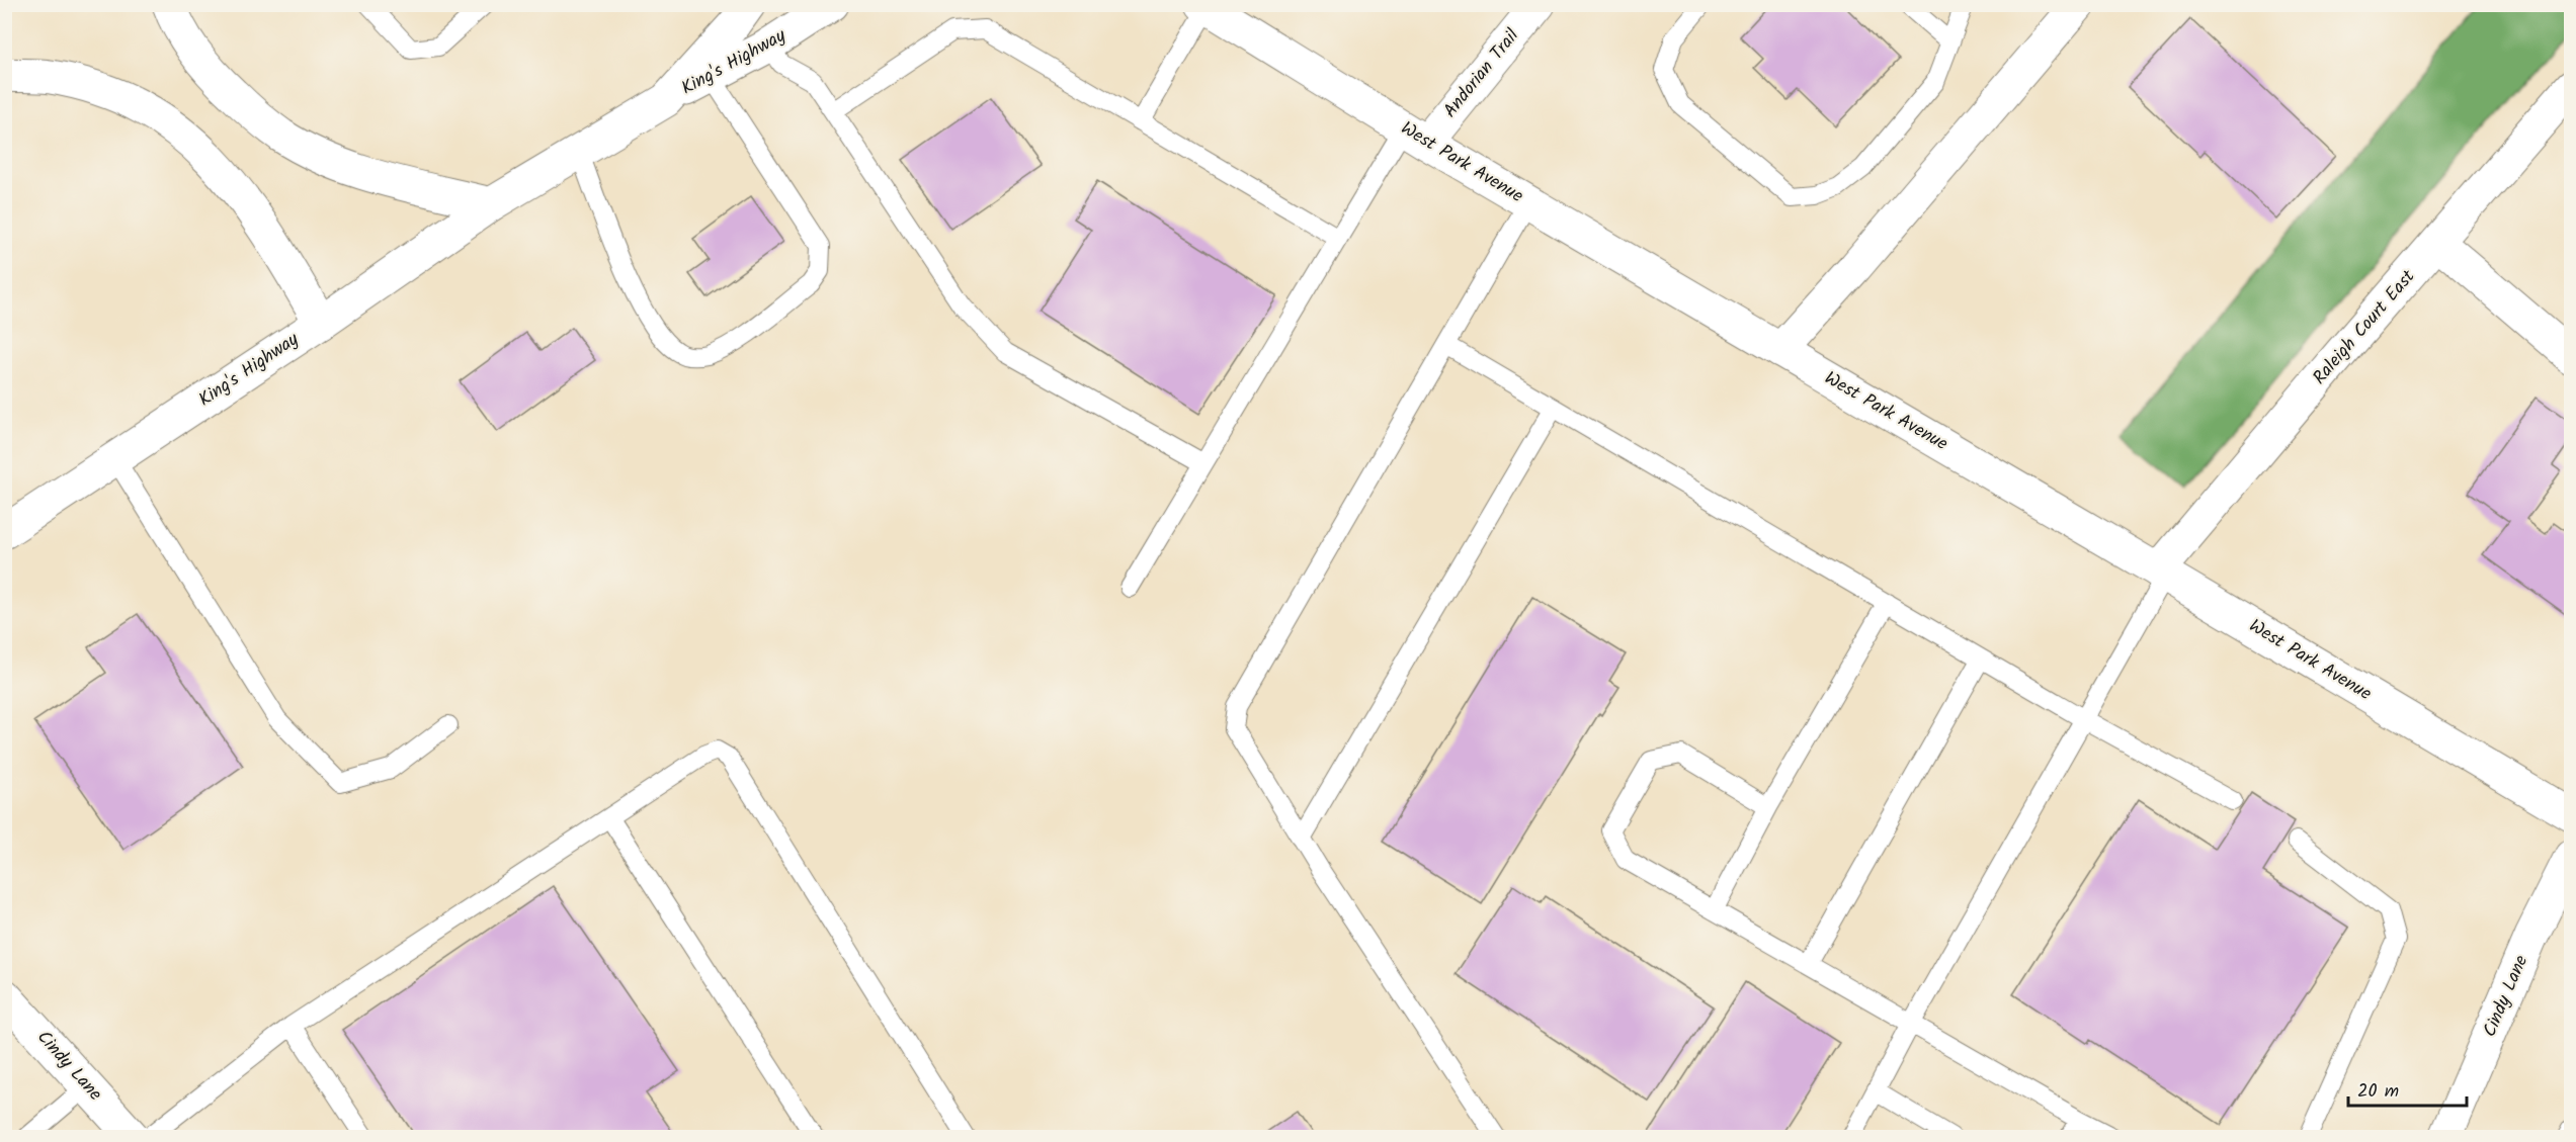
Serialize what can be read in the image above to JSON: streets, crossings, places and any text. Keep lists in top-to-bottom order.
{
  "streets": {
    "street": [
      "King's Highway",
      "Andorian Trail",
      "West Park Avenue",
      "Raleigh Court East",
      "Cindy Lane"
    ]
  },
  "crossings": [
    ["Andorian Trail", "West Park Avenue"],
    ["West Park Avenue", "Raleigh Court East"]
  ],
  "scale_bar": "20 m"
}
